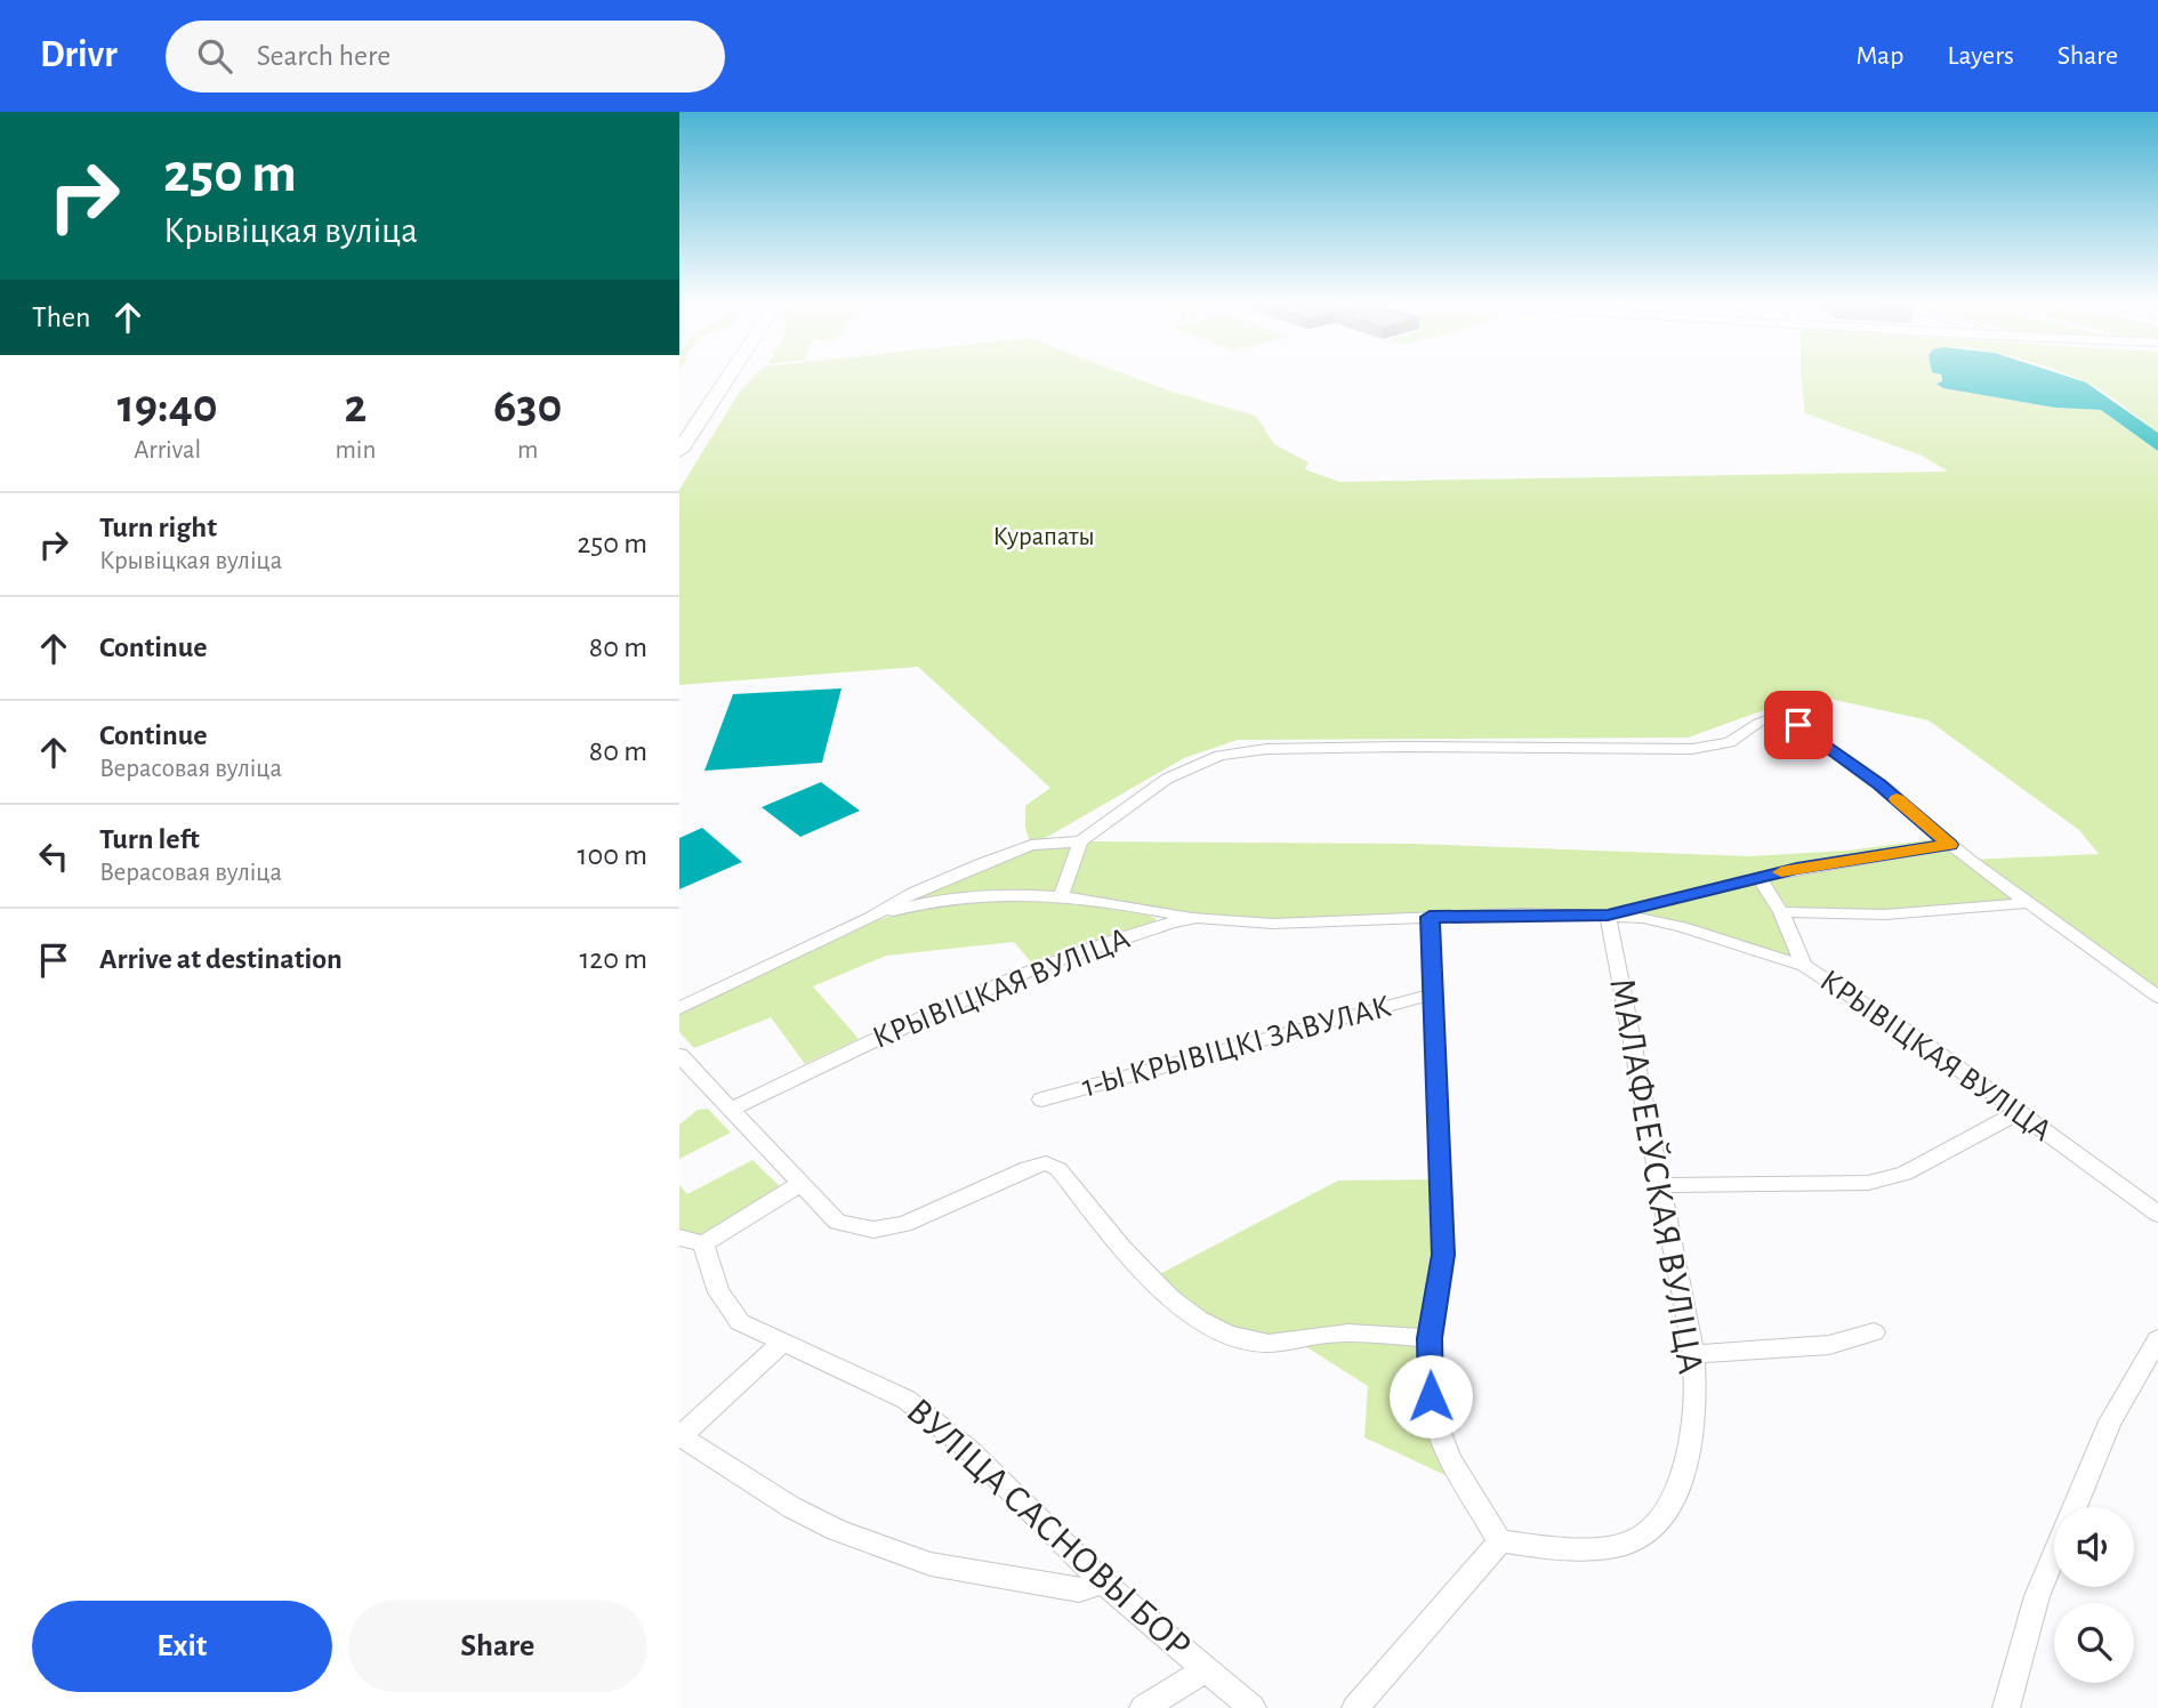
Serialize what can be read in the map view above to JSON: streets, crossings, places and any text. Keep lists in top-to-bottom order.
{
  "streets": {
    "street": [
      "КРЫВІЦКАЯ ВУЛІЦА",
      "1-Ы КРЫВІЦКІ ЗАВУЛАК",
      "МАЛАФЕЕЎСКАЯ ВУЛІЦА",
      "ВУЛІЦА САСНОВЫ БОР"
    ]
  },
  "crossings": [
    ["КРЫВІЦКАЯ ВУЛІЦА", "МАЛАФЕЕЎСКАЯ ВУЛІЦА"]
  ],
  "parks": ["Курапаты"],
  "page": {
    "header": "Drivr",
    "search": "Search here",
    "nav": ["Map", "Layers", "Share"],
    "turn": ["250 m", "Крывіцкая вуліца"],
    "then": "Then",
    "eta": [
      "19:40",
      "Arrival",
      "2",
      "min",
      "630",
      "m"
    ],
    "list": [
      {
        "name": "Turn right",
        "note": "Крывіцкая вуліца",
        "value": "250 m"
      },
      {
        "name": "Continue",
        "value": "80 m"
      },
      {
        "name": "Continue",
        "note": "Верасовая вуліца",
        "value": "80 m"
      },
      {
        "name": "Turn left",
        "note": "Верасовая вуліца",
        "value": "100 m"
      },
      {
        "name": "Arrive at destination",
        "value": "120 m"
      }
    ],
    "buttons": ["Exit", "Share"]
  }
}
